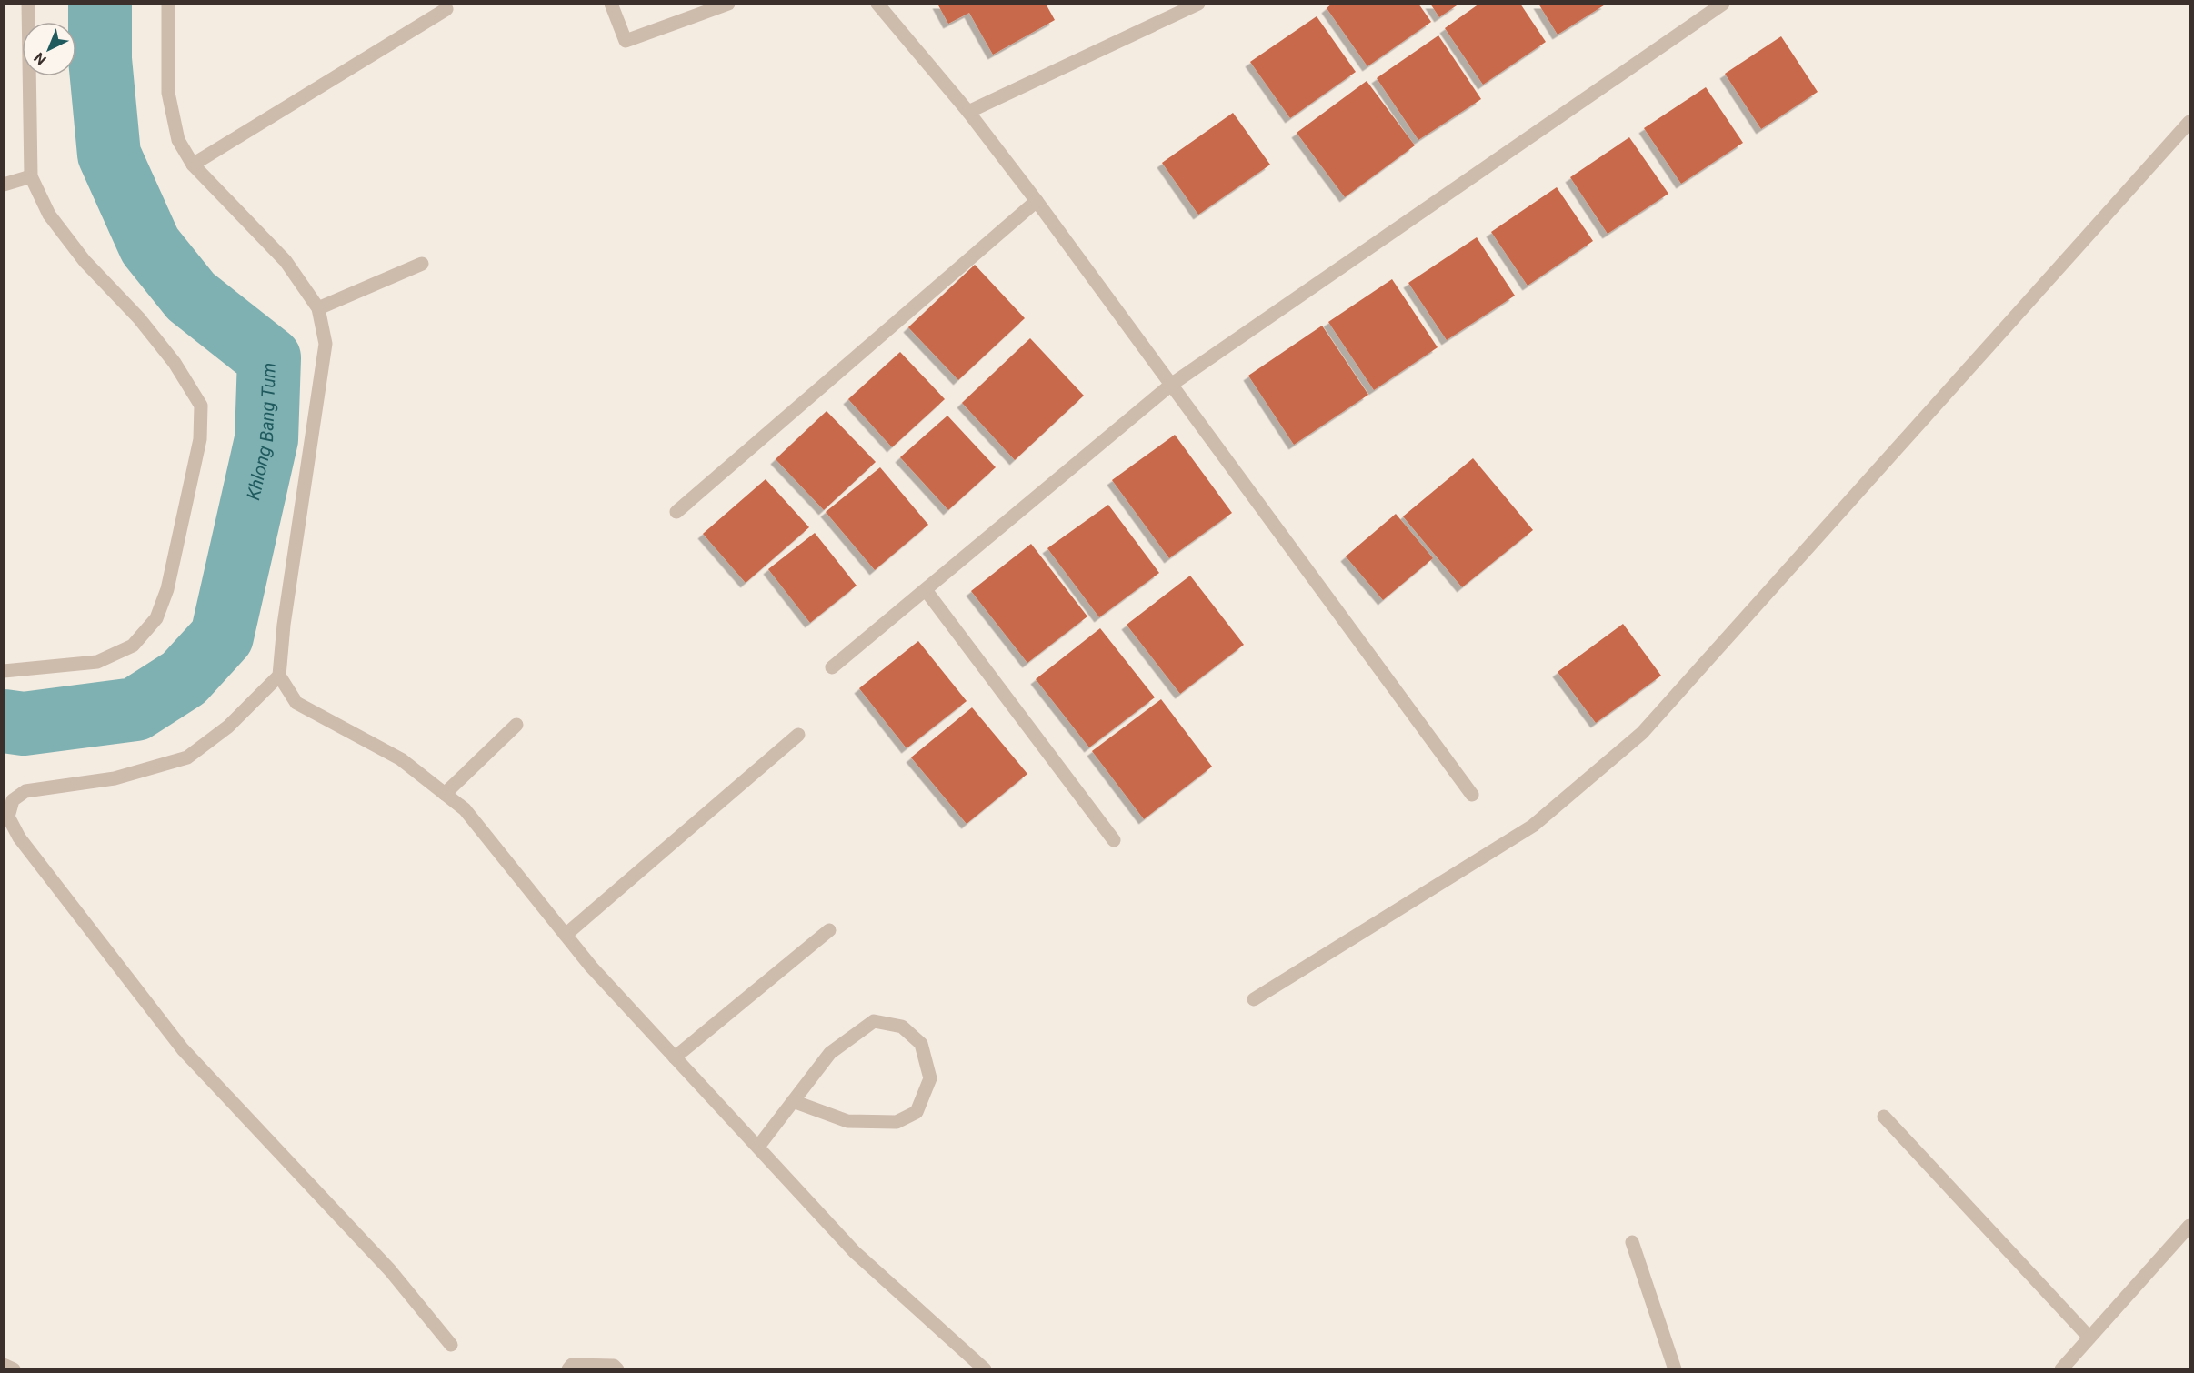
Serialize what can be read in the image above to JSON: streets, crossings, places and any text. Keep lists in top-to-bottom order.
{
  "water": ["Khlong Bang Tum"],
  "north": "bottom left"
}
